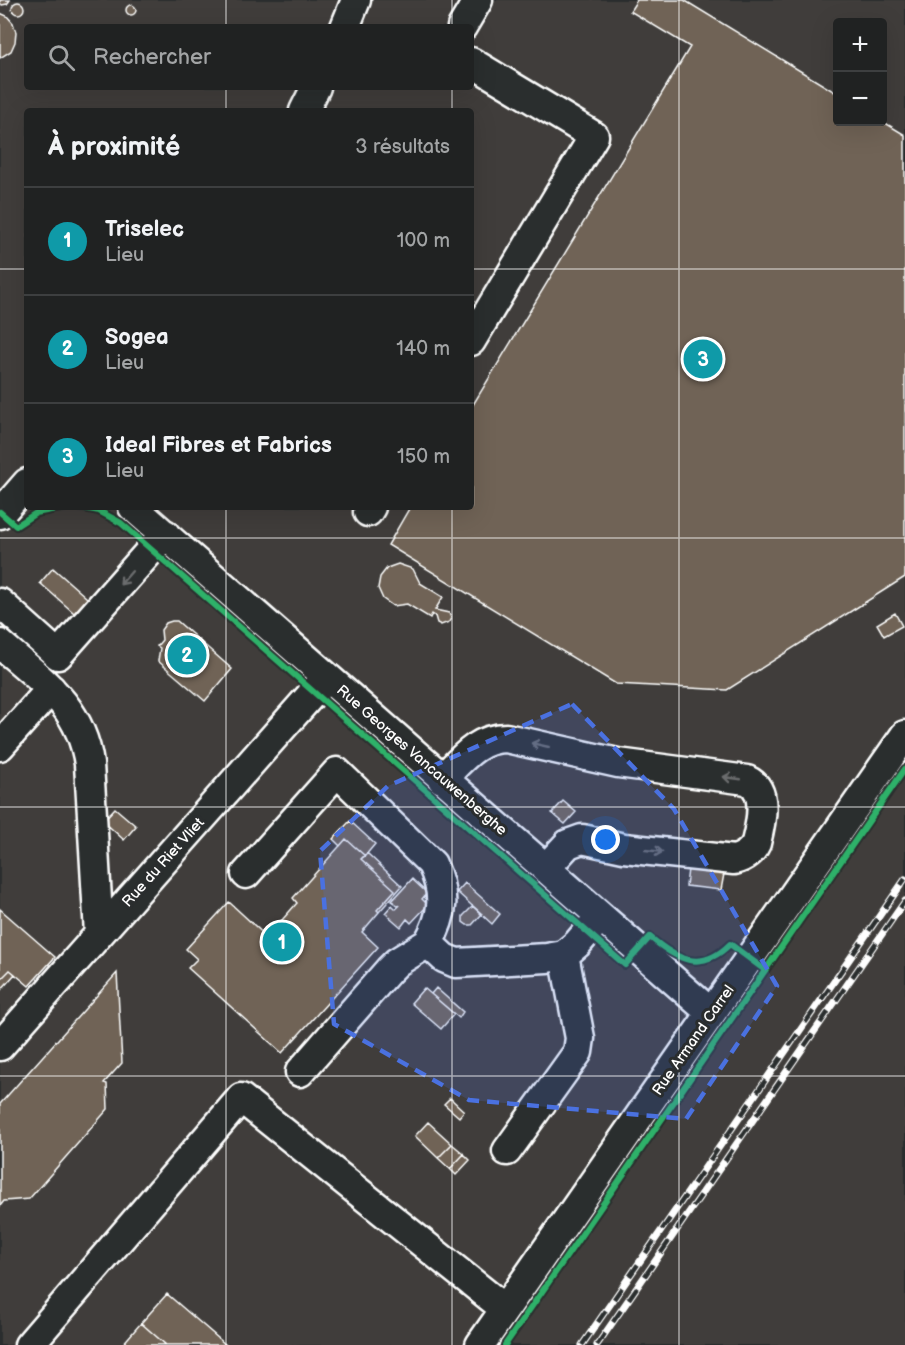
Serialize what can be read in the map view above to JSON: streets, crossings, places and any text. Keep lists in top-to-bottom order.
{
  "streets": {
    "street": ["Rue Georges Vancauwenberghe", "Rue du Riet Vliet", "Rue Armand Carrel"]
  },
  "crossings": [
    ["Rue Georges Vancauwenberghe", "Rue du Riet Vliet"],
    ["Rue Georges Vancauwenberghe", "Rue Armand Carrel"]
  ],
  "page": {
    "map_buttons": ["+", "−"],
    "search": "Rechercher",
    "heading": ["À proximité", "3 résultats"],
    "list": [
      {
        "mark": "1",
        "name": "Triselec",
        "note": "Lieu",
        "value": "100 m"
      },
      {
        "mark": "2",
        "name": "Sogea",
        "note": "Lieu",
        "value": "140 m"
      },
      {
        "mark": "3",
        "name": "Ideal Fibres et Fabrics",
        "note": "Lieu",
        "value": "150 m"
      }
    ],
    "pins": ["3", "2", "1"]
  }
}
